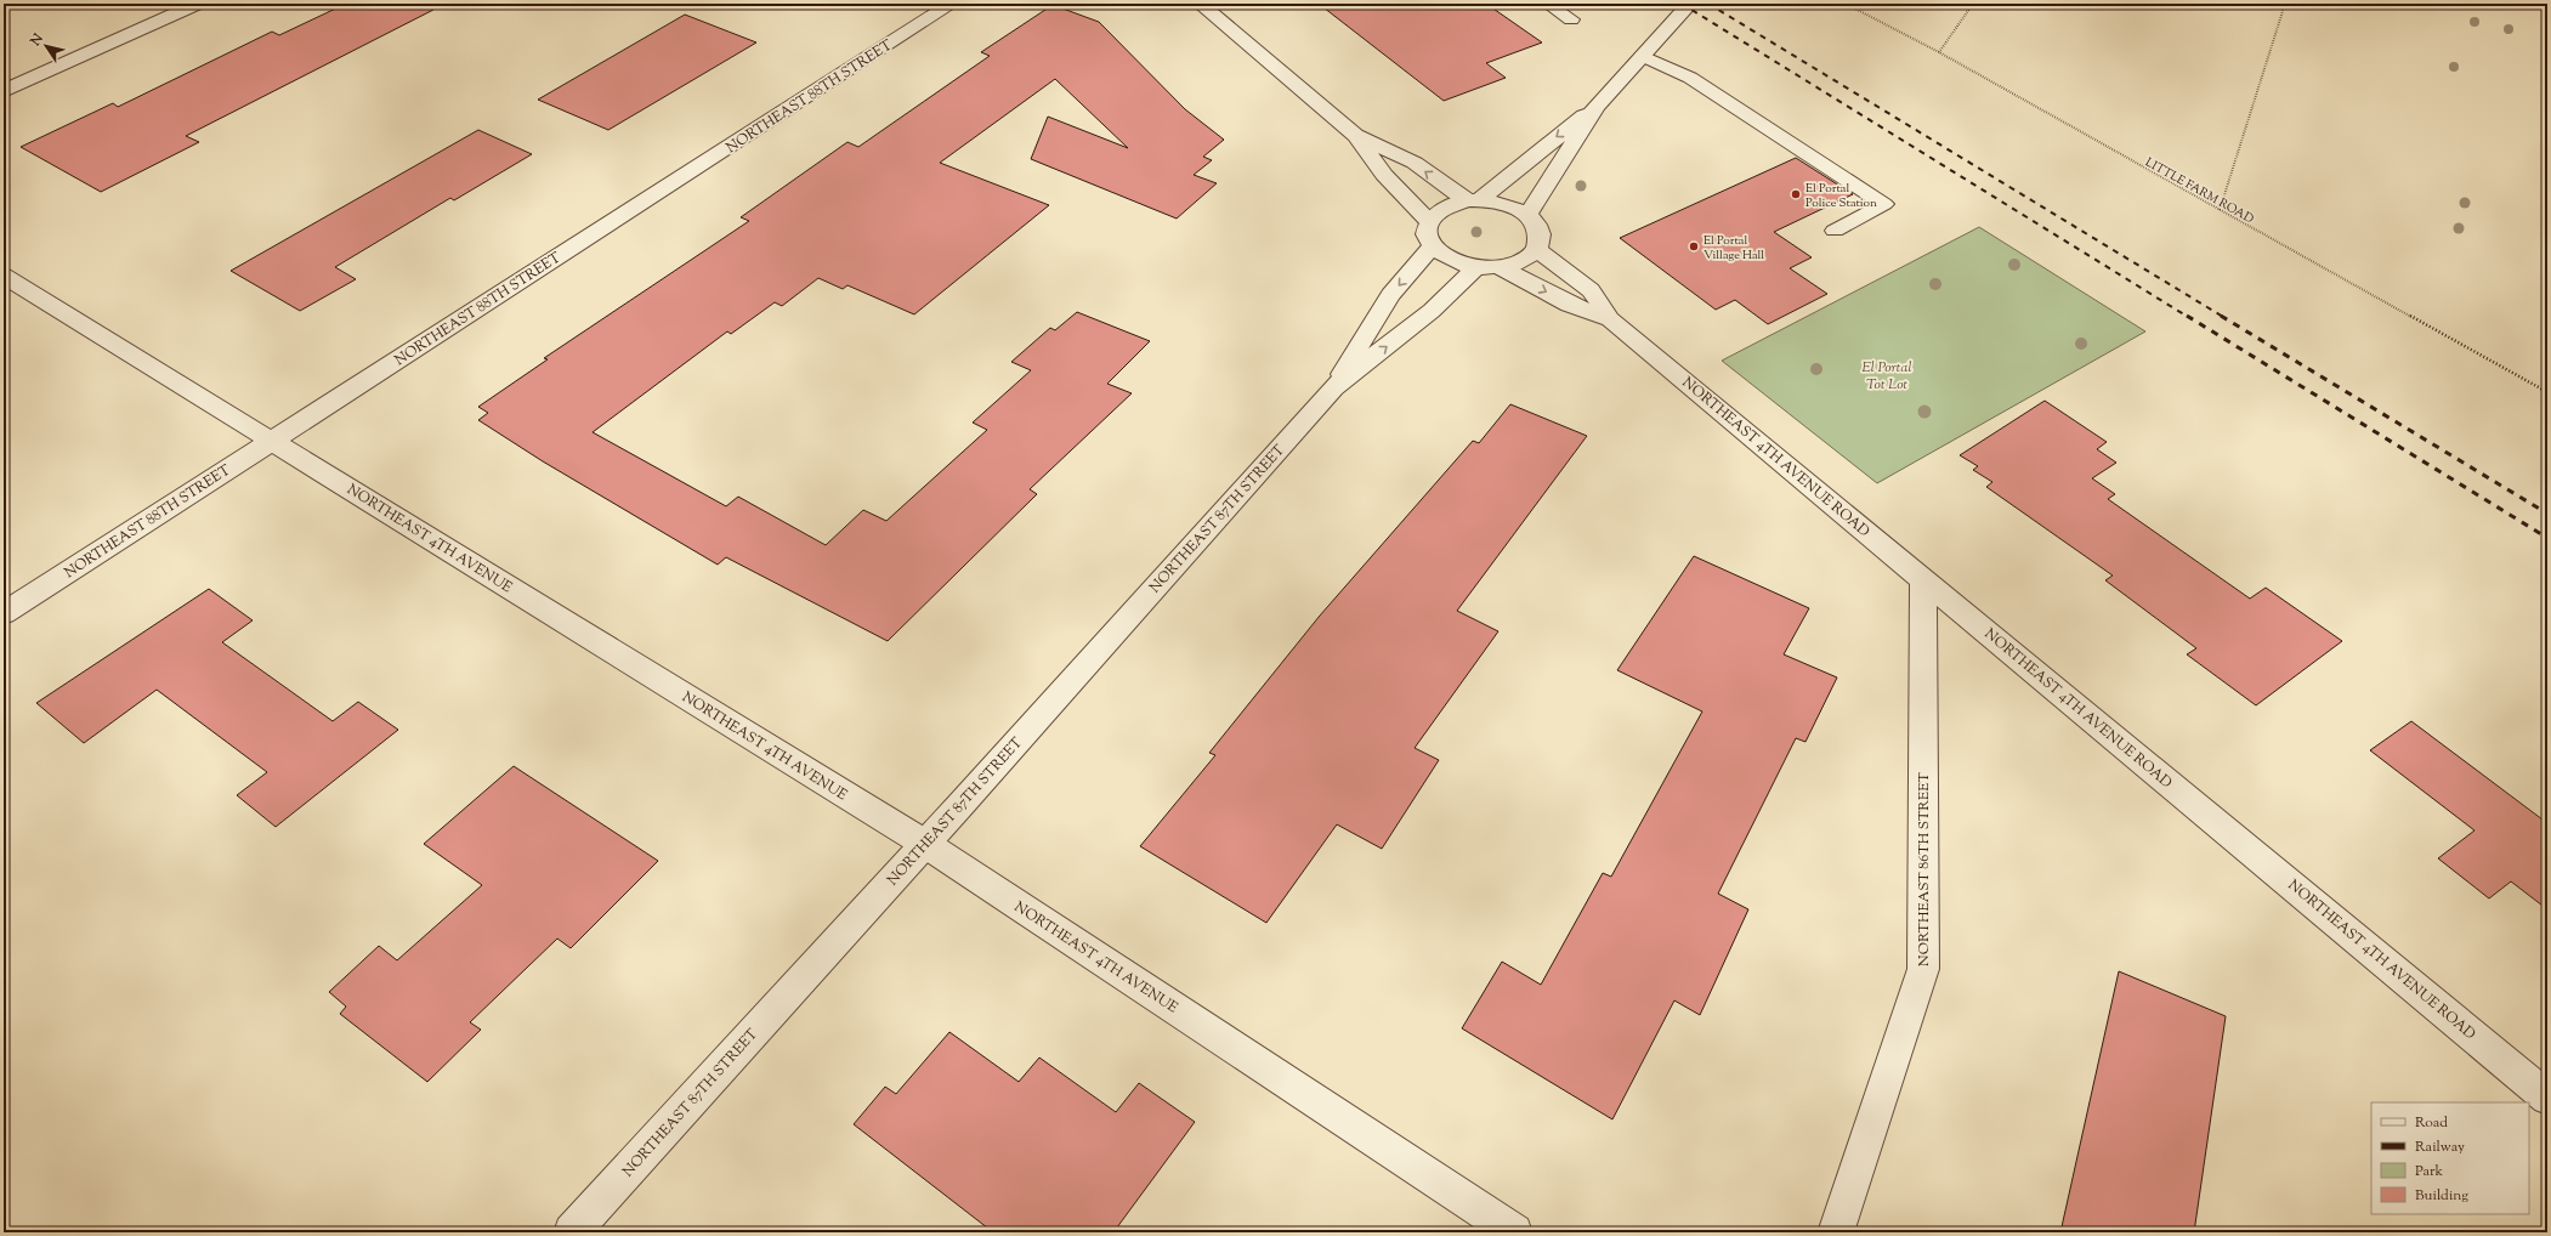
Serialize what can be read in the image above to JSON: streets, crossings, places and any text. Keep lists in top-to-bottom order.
{
  "streets": {
    "street": [
      "NORTHEAST 88TH STREET",
      "NORTHEAST 4TH AVENUE ROAD",
      "NORTHEAST 87TH STREET",
      "NORTHEAST 4TH AVENUE",
      "NORTHEAST 86TH STREET"
    ],
    "path": ["LITTLE FARM ROAD"]
  },
  "crossings": [
    ["NORTHEAST 88TH STREET", "NORTHEAST 4TH AVENUE"],
    ["NORTHEAST 4TH AVENUE ROAD", "NORTHEAST 87TH STREET"],
    ["NORTHEAST 4TH AVENUE ROAD", "NORTHEAST 86TH STREET"],
    ["NORTHEAST 87TH STREET", "NORTHEAST 4TH AVENUE"]
  ],
  "parks": ["El Portal Tot Lot"],
  "places": ["El Portal Police Station", "El Portal Village Hall"],
  "legend": [
    "Road",
    "Railway",
    "Park",
    "Building"
  ],
  "north": "top left"
}
